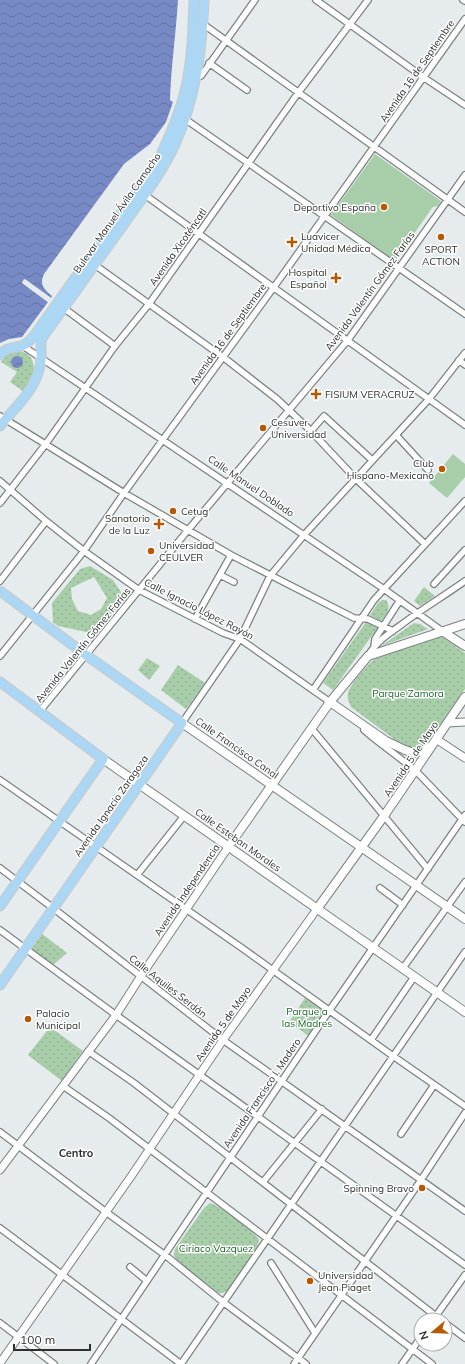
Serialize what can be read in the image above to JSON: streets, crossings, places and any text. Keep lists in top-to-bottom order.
{
  "streets": {
    "main road": [
      "Bulevar Manuel Ávila Camacho",
      "Calle Manuel Doblado",
      "Calle Ignacio López Rayón",
      "Calle Francisco Canal",
      "Avenida 5 de Mayo",
      "Avenida Ignacio Zaragoza",
      "Calle Esteban Morales",
      "Avenida Independencia"
    ],
    "street": [
      "Avenida 16 de Septiembre",
      "Avenida Xicoténcatl",
      "Avenida Valentín Gómez Farías",
      "Calle Aquiles Serdán",
      "Avenida Francisco I. Madero"
    ]
  },
  "crossings": [
    ["Avenida 16 de Septiembre", "Calle Manuel Doblado"],
    ["Avenida 16 de Septiembre", "Calle Ignacio López Rayón"],
    ["Avenida 16 de Septiembre", "Calle Francisco Canal"],
    ["Bulevar Manuel Ávila Camacho", "Calle Manuel Doblado"],
    ["Avenida Xicoténcatl", "Calle Manuel Doblado"],
    ["Avenida Xicoténcatl", "Calle Ignacio López Rayón"],
    ["Avenida Valentín Gómez Farías", "Calle Manuel Doblado"],
    ["Avenida Valentín Gómez Farías", "Calle Ignacio López Rayón"],
    ["Avenida Valentín Gómez Farías", "Calle Francisco Canal"],
    ["Avenida Valentín Gómez Farías", "Calle Esteban Morales"],
    ["Calle Manuel Doblado", "Avenida Ignacio Zaragoza"],
    ["Calle Manuel Doblado", "Avenida Independencia"],
    ["Calle Ignacio López Rayón", "Avenida 5 de Mayo"],
    ["Calle Ignacio López Rayón", "Avenida Ignacio Zaragoza"],
    ["Calle Ignacio López Rayón", "Avenida Independencia"],
    ["Calle Ignacio López Rayón", "Avenida Francisco I. Madero"],
    ["Calle Francisco Canal", "Avenida 5 de Mayo"],
    ["Calle Francisco Canal", "Avenida Ignacio Zaragoza"],
    ["Calle Francisco Canal", "Avenida Independencia"],
    ["Calle Francisco Canal", "Avenida Francisco I. Madero"],
    ["Avenida 5 de Mayo", "Calle Esteban Morales"],
    ["Avenida 5 de Mayo", "Calle Aquiles Serdán"],
    ["Avenida Ignacio Zaragoza", "Calle Esteban Morales"],
    ["Avenida Ignacio Zaragoza", "Calle Aquiles Serdán"],
    ["Calle Esteban Morales", "Avenida Independencia"],
    ["Calle Esteban Morales", "Avenida Francisco I. Madero"],
    ["Avenida Independencia", "Calle Aquiles Serdán"],
    ["Calle Aquiles Serdán", "Avenida Francisco I. Madero"]
  ],
  "districts": ["Centro"],
  "parks": ["Parque Zamora", "Parque a las Madres", "Ciriaco Vazquez"],
  "places": {
    "other": [
      "Deportivo España",
      "SPORT ACTION",
      "Cesuver Universidad",
      "Club Hispano-Mexicano",
      "Cetug",
      "Universidad CEULVER",
      "Palacio Municipal",
      "Spinning Bravo",
      "Universidad Jean Piaget"
    ],
    "health": [
      "Luavicer Unidad Médica",
      "Hospital Español",
      "FISIUM VERACRUZ",
      "Sanatorio de la Luz"
    ]
  },
  "scale_bar": "100 m",
  "north": "left"
}
